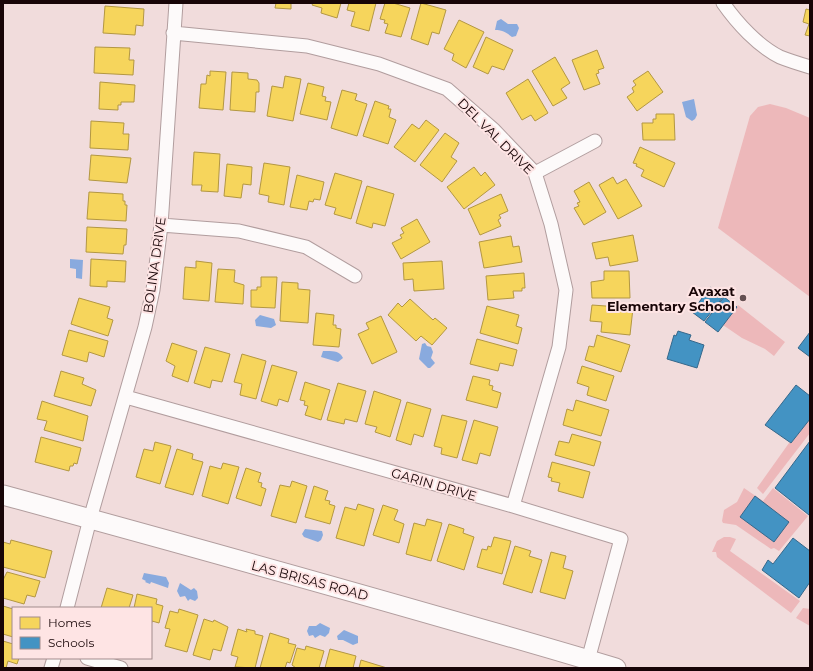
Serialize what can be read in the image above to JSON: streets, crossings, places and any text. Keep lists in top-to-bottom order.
{
  "streets": {
    "street": [
      "DEL VAL DRIVE",
      "BOLINA DRIVE",
      "GARIN DRIVE",
      "LAS BRISAS ROAD"
    ]
  },
  "crossings": [
    ["DEL VAL DRIVE", "BOLINA DRIVE"],
    ["DEL VAL DRIVE", "GARIN DRIVE"],
    ["BOLINA DRIVE", "GARIN DRIVE"],
    ["BOLINA DRIVE", "LAS BRISAS ROAD"],
    ["GARIN DRIVE", "LAS BRISAS ROAD"]
  ],
  "places": ["Avaxat Elementary School"],
  "legend": ["Homes", "Schools"]
}
